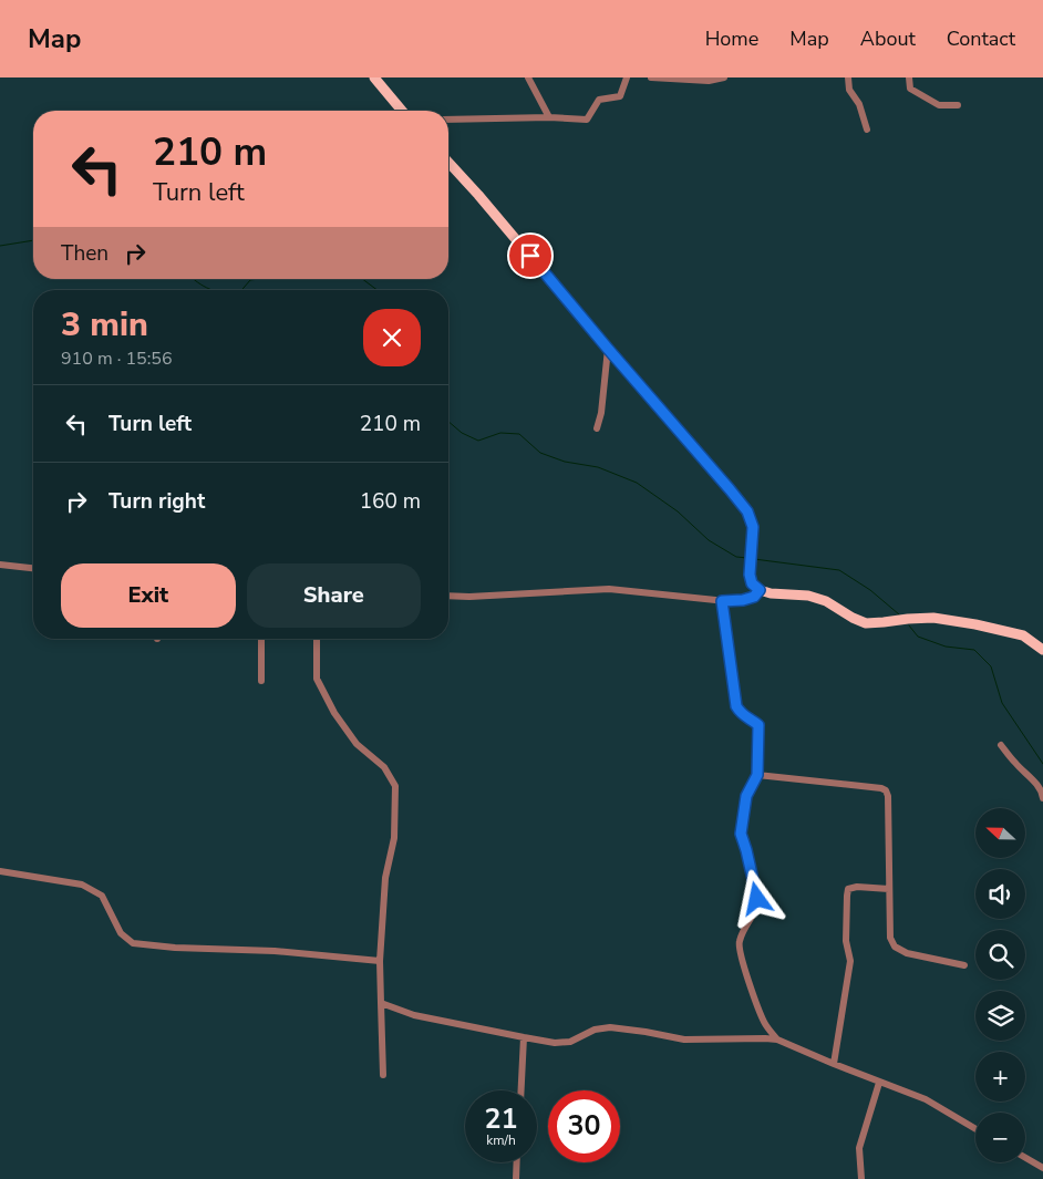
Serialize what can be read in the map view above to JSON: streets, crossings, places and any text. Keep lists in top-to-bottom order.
{
  "north": "left",
  "page": {
    "header": "Map",
    "nav": [
      "Home",
      "Map",
      "About",
      "Contact"
    ],
    "turn": ["210 m", "Turn left"],
    "then": "Then",
    "heading": ["3 min", "910 m · 15:56"],
    "list": [
      {
        "name": "Turn left",
        "value": "210 m"
      },
      {
        "name": "Turn right",
        "value": "160 m"
      }
    ],
    "buttons": ["Exit", "Share"],
    "map_buttons": ["+", "−"],
    "speed": "21 km/h",
    "limit": "30"
  }
}
